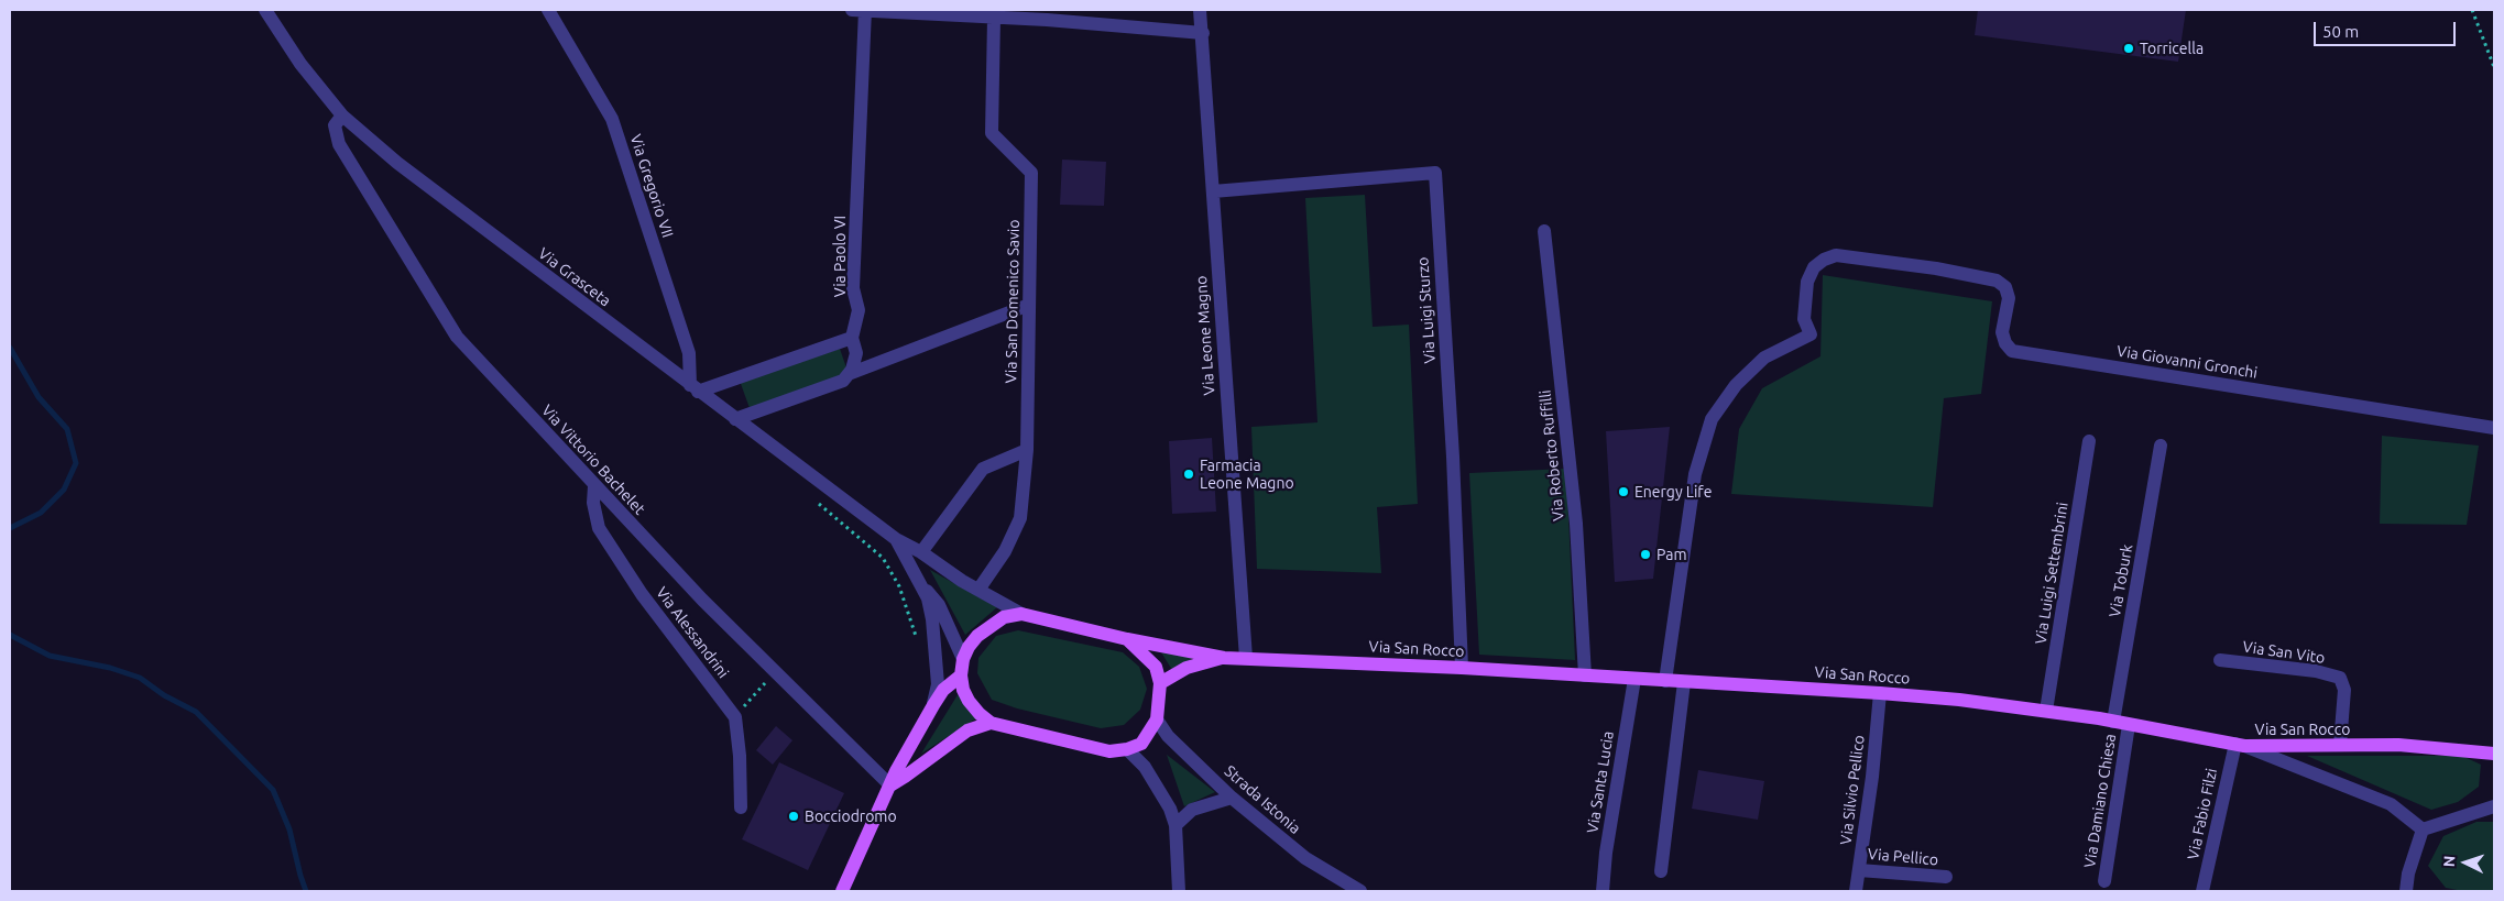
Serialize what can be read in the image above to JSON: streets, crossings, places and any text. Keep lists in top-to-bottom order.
{
  "streets": {
    "main road": ["Via San Rocco"],
    "street": [
      "Via Gregorio VII",
      "Via Paolo VI",
      "Via Grasceta",
      "Via San Domenico Savio",
      "Via Luigi Sturzo",
      "Via Leone Magno",
      "Via Giovanni Gronchi",
      "Via Roberto Ruffilli",
      "Via Vittorio Bachelet",
      "Via Luigi Settembrini",
      "Via Toburk",
      "Via Alessandrini",
      "Via San Vito",
      "Via Santa Lucia",
      "Via Silvio Pellico",
      "Strada Istonia",
      "Via Damiano Chiesa",
      "Via Fabio Filzi",
      "Via Pellico"
    ]
  },
  "crossings": [
    ["Via Gregorio VII", "Via Grasceta"],
    ["Via Grasceta", "Via San Domenico Savio"],
    ["Via Grasceta", "Via Vittorio Bachelet"],
    ["Via Grasceta", "Strada Istonia"],
    ["Via Luigi Sturzo", "Via Leone Magno"],
    ["Via Luigi Sturzo", "Via San Rocco"],
    ["Via Leone Magno", "Via San Rocco"],
    ["Via Giovanni Gronchi", "Via San Rocco"],
    ["Via Roberto Ruffilli", "Via San Rocco"],
    ["Via Vittorio Bachelet", "Via Alessandrini"],
    ["Via Luigi Settembrini", "Via San Rocco"],
    ["Via Toburk", "Via San Rocco"],
    ["Via San Rocco", "Via San Vito"],
    ["Via San Rocco", "Via Santa Lucia"],
    ["Via San Rocco", "Via Silvio Pellico"],
    ["Via San Rocco", "Via Damiano Chiesa"],
    ["Via San Rocco", "Via Fabio Filzi"],
    ["Via Silvio Pellico", "Via Pellico"]
  ],
  "places": [
    "Torricella",
    "Farmacia Leone Magno",
    "Energy Life",
    "Pam",
    "Bocciodromo"
  ],
  "scale_bar": "50 m",
  "north": "left"
}
